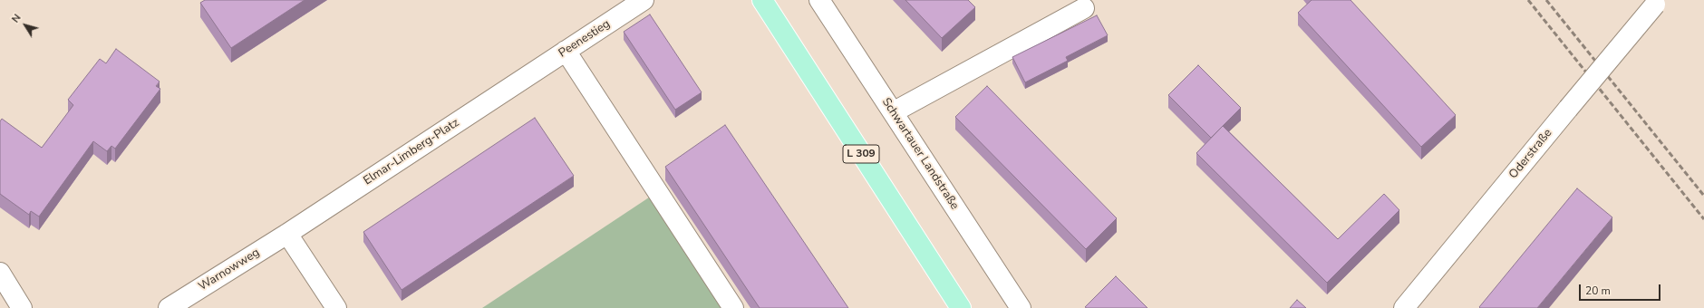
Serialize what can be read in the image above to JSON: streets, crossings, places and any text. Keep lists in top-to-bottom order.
{
  "streets": {
    "main road": ["L 309"],
    "street": [
      "Peenestieg",
      "Elmar-Limberg-Platz",
      "Schwartauer Landstraße",
      "Oderstraße",
      "Warnowweg"
    ]
  },
  "crossings": [
    ["Peenestieg", "Elmar-Limberg-Platz"],
    ["Elmar-Limberg-Platz", "Warnowweg"]
  ],
  "scale_bar": "20 m",
  "north": "top left"
}
